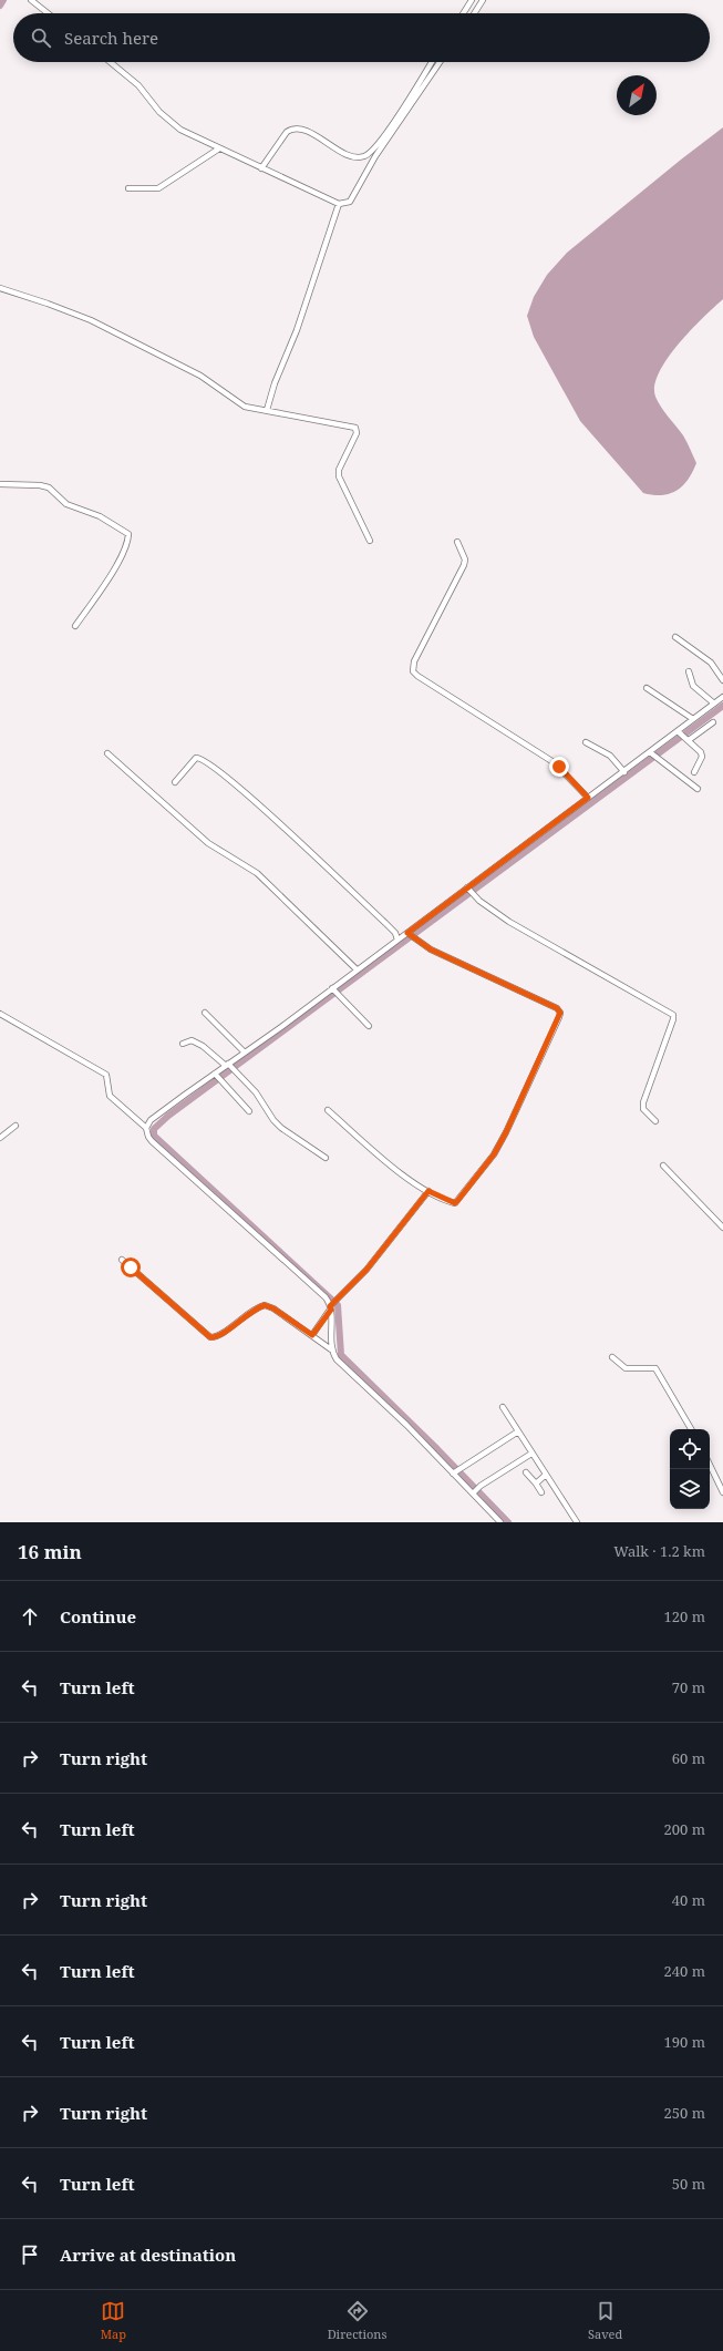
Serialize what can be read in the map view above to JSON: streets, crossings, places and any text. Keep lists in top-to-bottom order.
{
  "north": "top right",
  "page": {
    "search": "Search here",
    "heading": ["16 min", "Walk · 1.2 km"],
    "list": [
      ["Continue", "120 m"],
      ["Turn left", "70 m"],
      ["Turn right", "60 m"],
      ["Turn left", "200 m"],
      ["Turn right", "40 m"],
      ["Turn left", "240 m"],
      ["Turn left", "190 m"],
      ["Turn right", "250 m"],
      ["Turn left", "50 m"],
      "Arrive at destination"
    ],
    "nav": ["Map", "Directions", "Saved"]
  }
}
